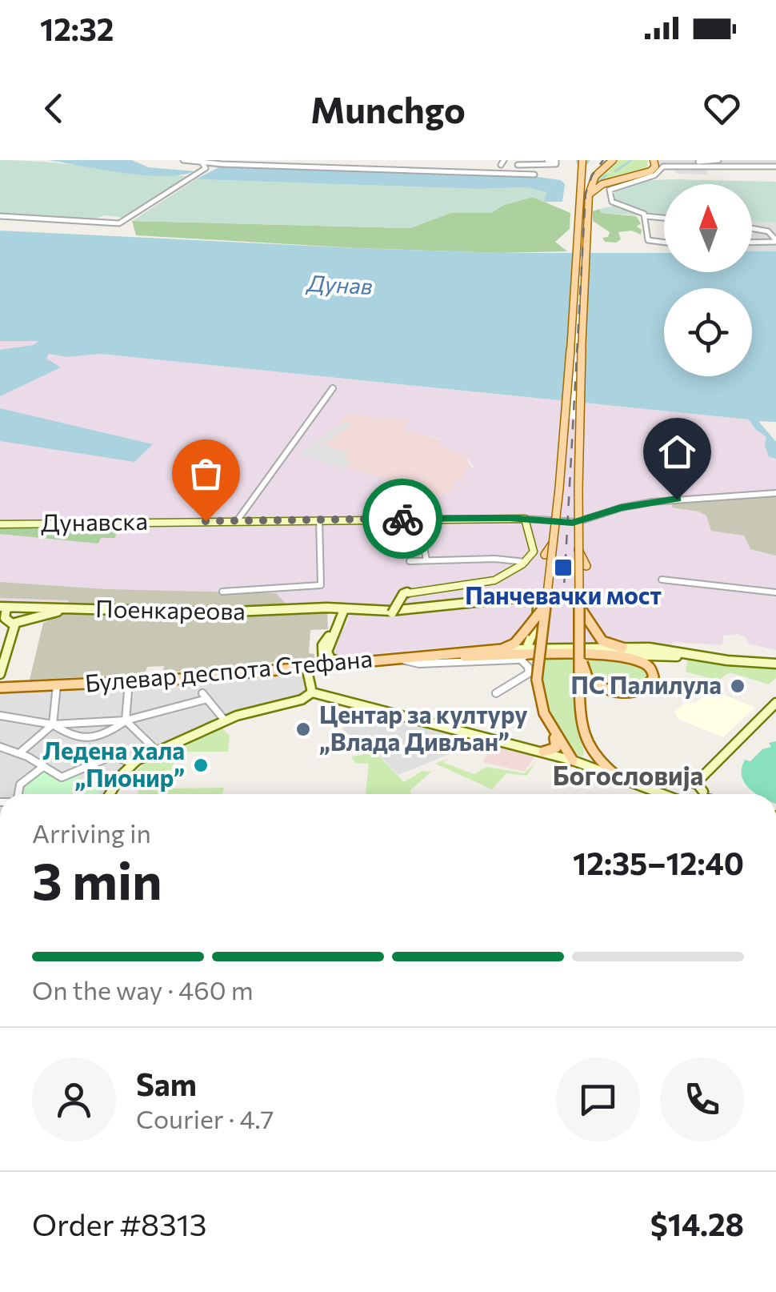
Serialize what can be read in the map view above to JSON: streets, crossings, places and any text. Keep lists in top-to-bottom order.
{
  "streets": {
    "main road": ["Дунавска", "Поенкареова", "Булевар деспота Стефана"]
  },
  "districts": ["Богословија"],
  "water": ["Дунав"],
  "places": {
    "transit": ["Панчевачки мост"],
    "other": ["ПС Палилула", "Центар за културу „Влада Дивљан”", "Ледена хала „Пионир”"]
  },
  "north": "top",
  "page": {
    "status": "12:32",
    "header": "Munchgo",
    "heading": ["3 min", "Arriving in", "12:35–12:40"],
    "panel": [
      "Sam",
      "Courier · 4.7",
      "Order #8313",
      "$14.28"
    ],
    "bar": "On the way · 460 m"
  }
}
